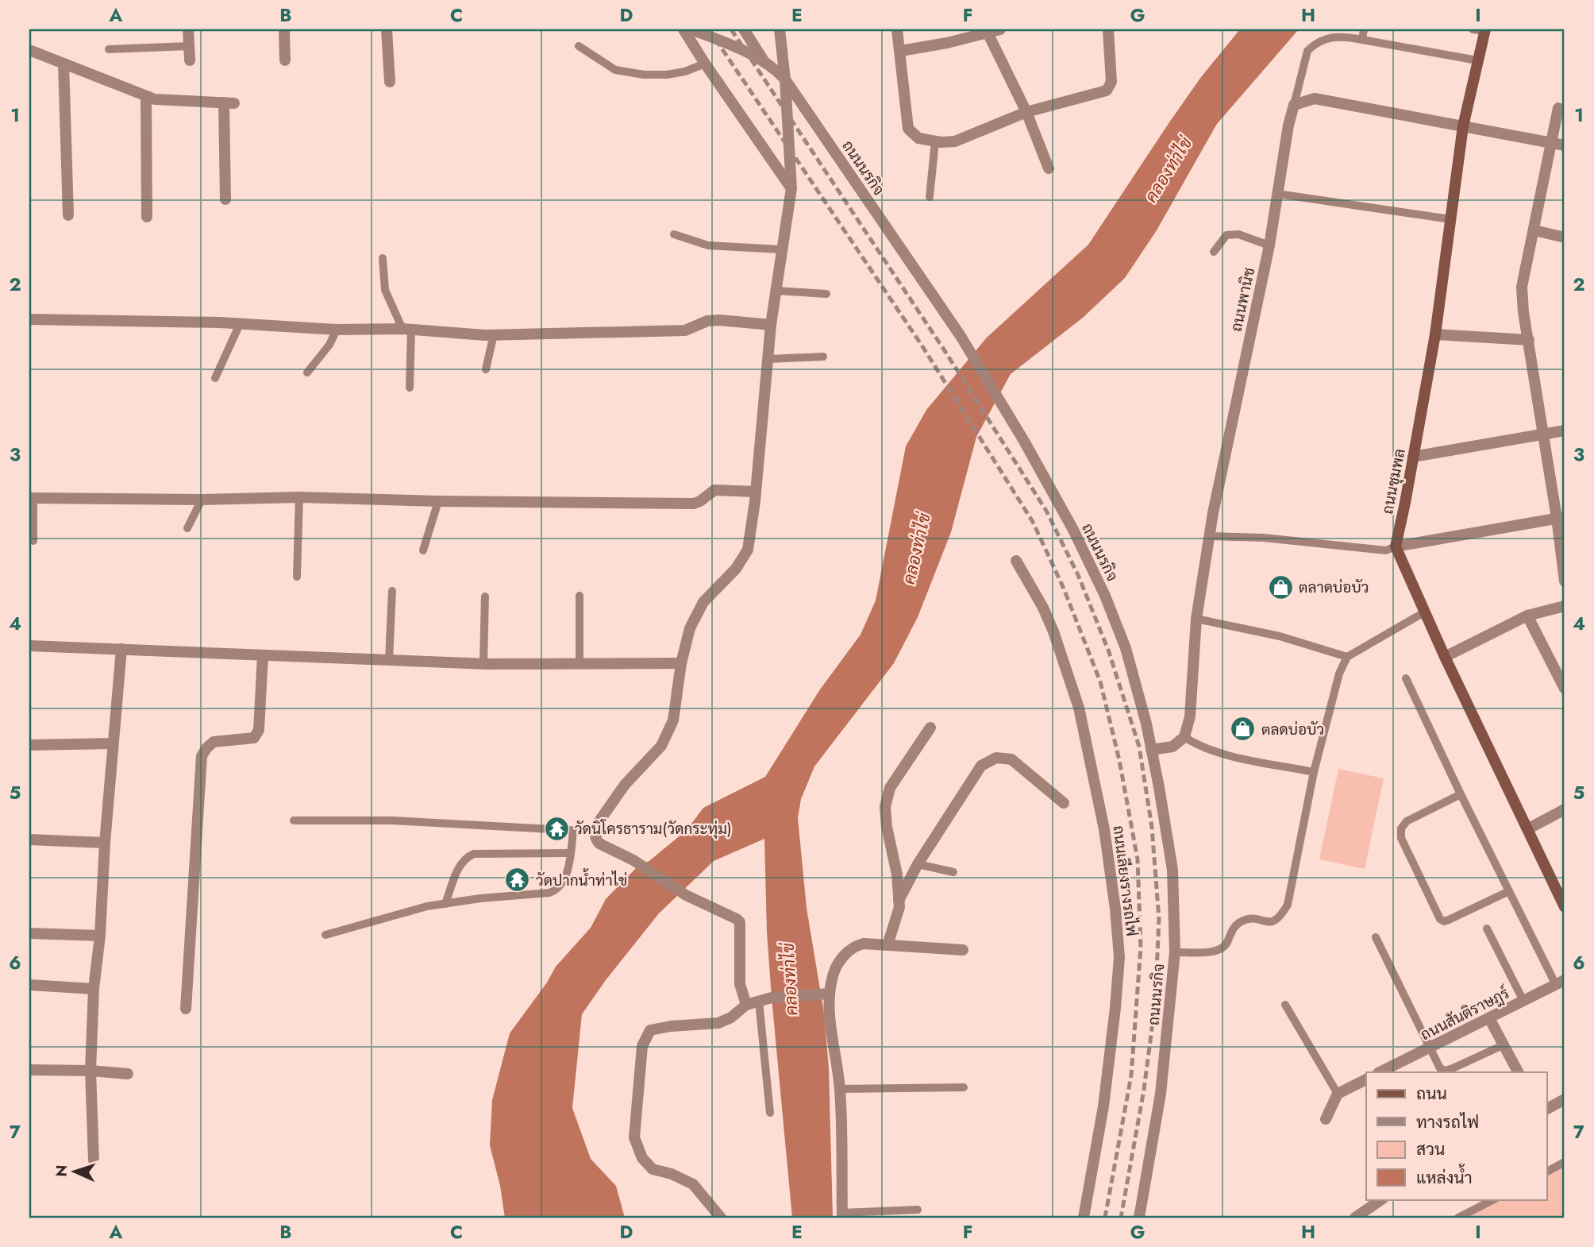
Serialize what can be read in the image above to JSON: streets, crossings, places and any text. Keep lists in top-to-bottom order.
{
  "streets": {
    "main road": ["ถนนชุมพล"],
    "street": [
      "ถนนนรกิจ",
      "ถนนพานิช",
      "ถนนเลียงรางรถไฟ",
      "ถนนสันติราษฎร์"
    ]
  },
  "water": ["คลองท่าไข่"],
  "places": {
    "shop": ["ตลาดบ่อบัว", "ตลดบ่อบัว"],
    "temple": ["วัดนิโครธาราม(วัดกระทุ่ม)", "วัดปากน้ำท่าไข่"]
  },
  "legend": [
    "ถนน",
    "ทางรถไฟ",
    "สวน",
    "แหล่งน้ำ"
  ],
  "north": "left",
  "grid": {
    "columns": [
      "A",
      "B",
      "C",
      "D",
      "E",
      "F",
      "G",
      "H",
      "I"
    ],
    "rows": [
      "1",
      "2",
      "3",
      "4",
      "5",
      "6",
      "7"
    ]
  }
}
